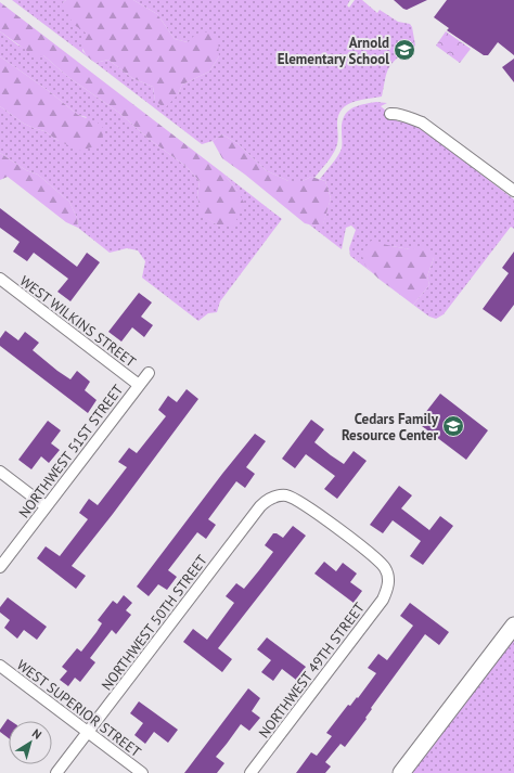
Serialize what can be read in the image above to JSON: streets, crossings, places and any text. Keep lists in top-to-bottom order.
{
  "streets": {
    "street": [
      "WEST WILKINS STREET",
      "NORTHWEST 51ST STREET",
      "NORTHWEST 50TH STREET",
      "NORTHWEST 49TH STREET",
      "WEST SUPERIOR STREET"
    ]
  },
  "crossings": [
    ["WEST WILKINS STREET", "NORTHWEST 51ST STREET"],
    ["NORTHWEST 50TH STREET", "NORTHWEST 49TH STREET"],
    ["NORTHWEST 50TH STREET", "WEST SUPERIOR STREET"]
  ],
  "places": {
    "school or university": ["Arnold Elementary School", "Cedars Family Resource Center"]
  },
  "north": "top right"
}
